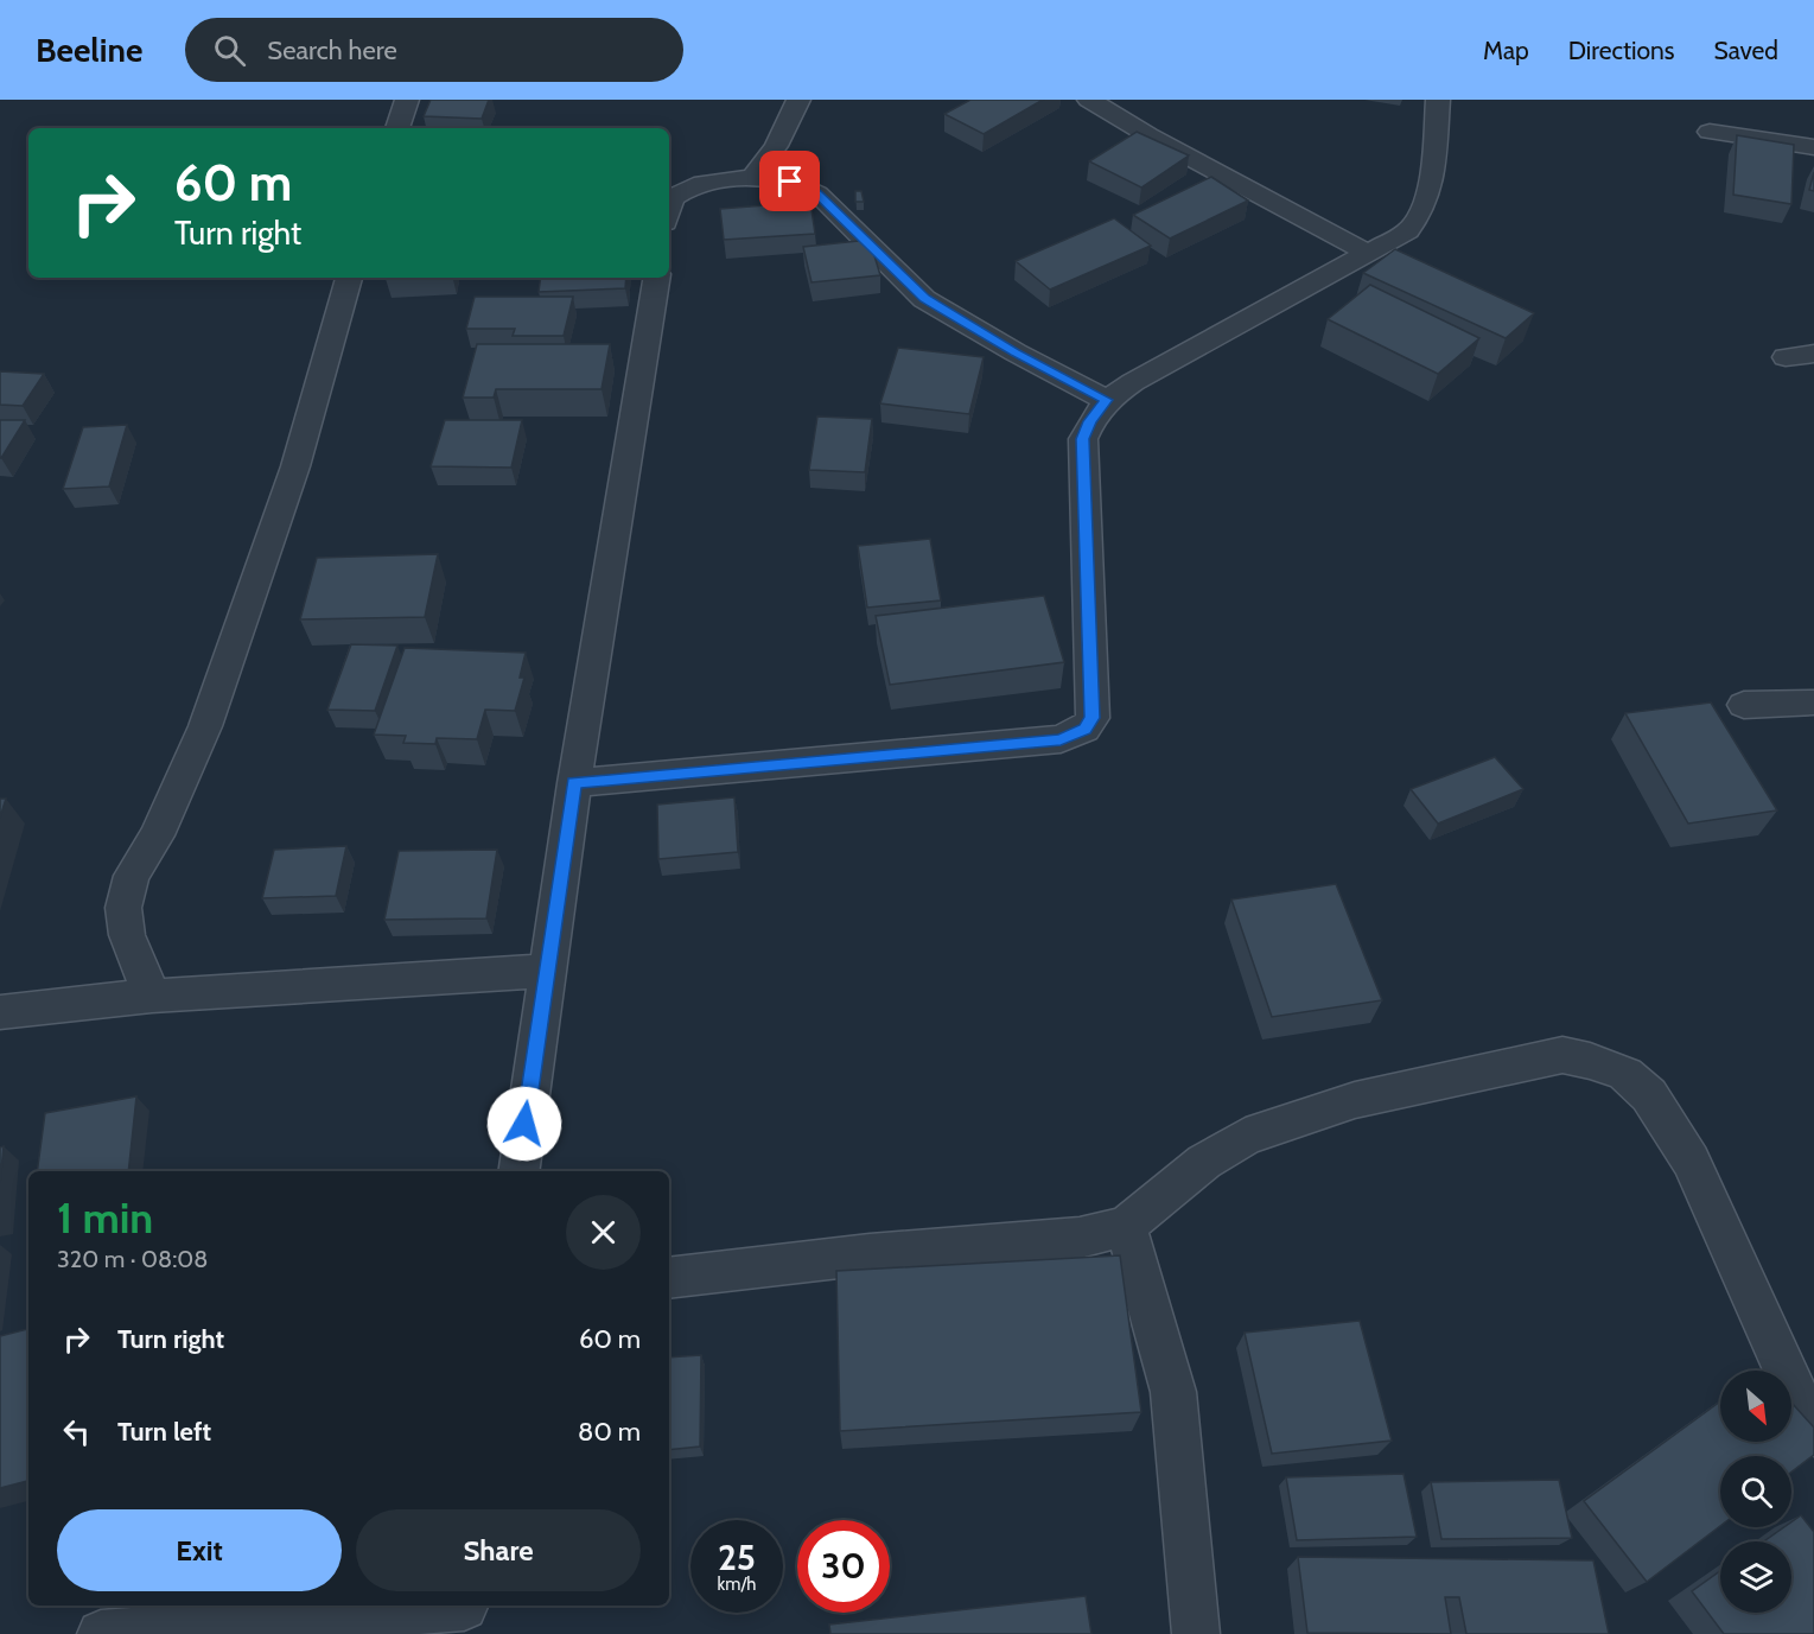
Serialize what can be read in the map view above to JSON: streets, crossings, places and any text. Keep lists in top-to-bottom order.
{
  "north": "bottom right",
  "page": {
    "header": "Beeline",
    "search": "Search here",
    "nav": ["Map", "Directions", "Saved"],
    "turn": ["60 m", "Turn right"],
    "heading": ["1 min", "320 m · 08:08"],
    "list": [
      {
        "name": "Turn right",
        "value": "60 m"
      },
      {
        "name": "Turn left",
        "value": "80 m"
      }
    ],
    "buttons": ["Exit", "Share"],
    "speed": "25 km/h",
    "limit": "30"
  }
}
